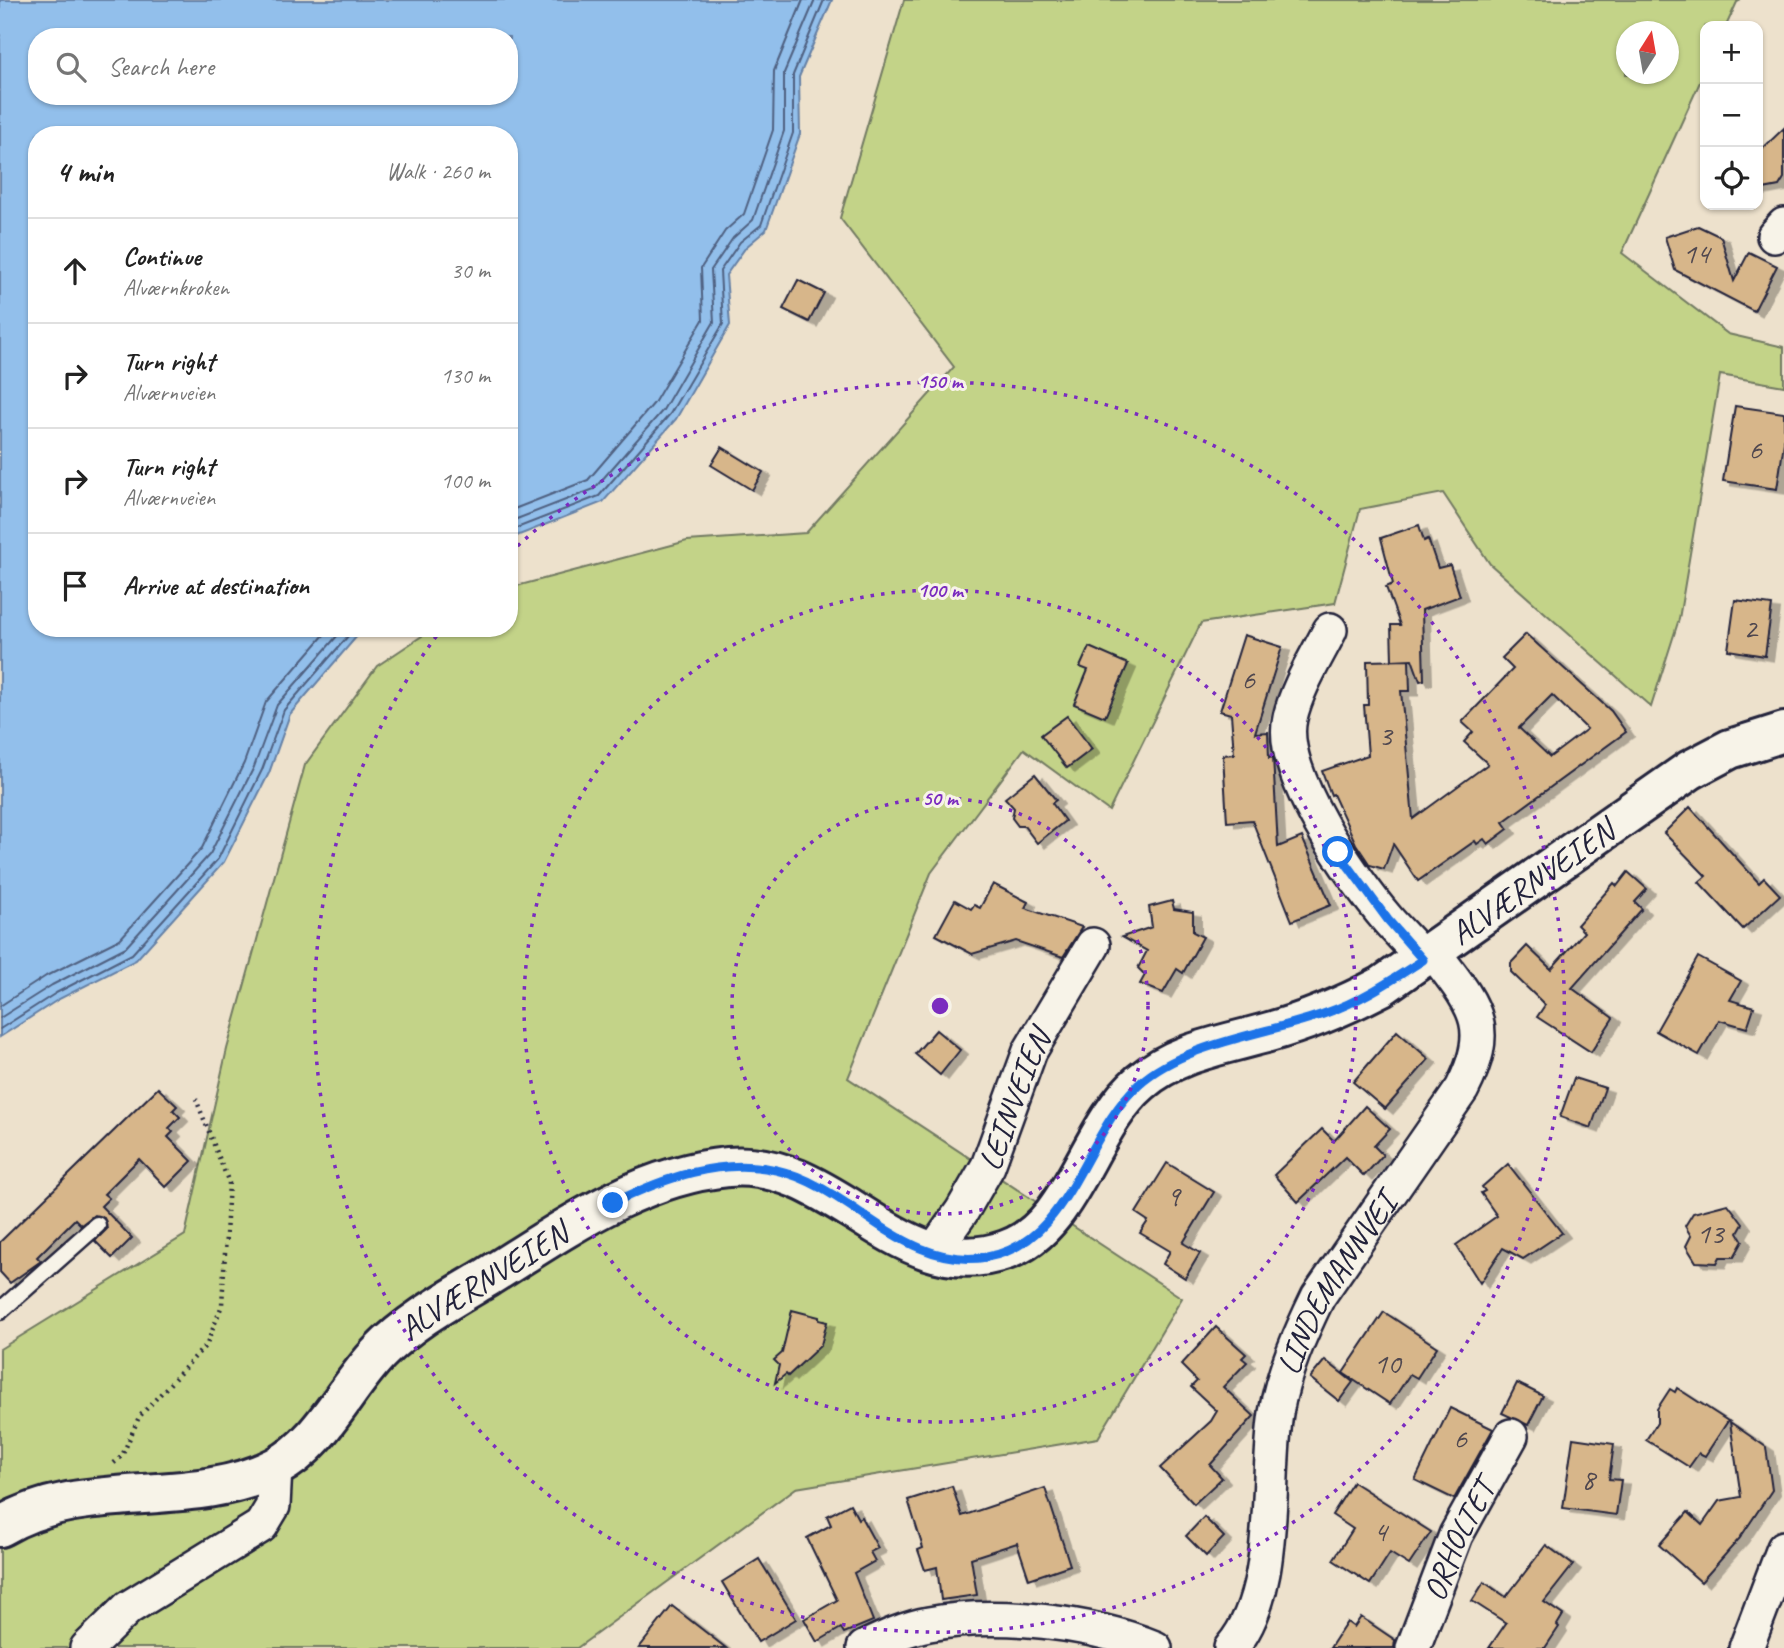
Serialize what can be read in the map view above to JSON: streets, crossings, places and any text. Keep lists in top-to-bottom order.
{
  "streets": {
    "main road": ["ALVÆRNVEIEN"],
    "street": ["LEINVEIEN", "LINDEMANNVEI", "ORHOLTET"]
  },
  "crossings": [
    ["ALVÆRNVEIEN", "LEINVEIEN"],
    ["ALVÆRNVEIEN", "LINDEMANNVEI"]
  ],
  "house_numbers": [
    "14",
    "6",
    "2",
    "6",
    "3",
    "9",
    "13",
    "10",
    "6",
    "8",
    "4"
  ],
  "north": "top",
  "page": {
    "map_buttons": ["+", "−"],
    "search": "Search here",
    "heading": ["4 min", "Walk · 260 m"],
    "list": [
      ["Continue", "Alværnkroken", "30 m"],
      ["Turn right", "Alværnveien", "130 m"],
      ["Turn right", "Alværnveien", "100 m"],
      "Arrive at destination"
    ]
  },
  "rings": ["150 m", "100 m", "50 m"]
}
